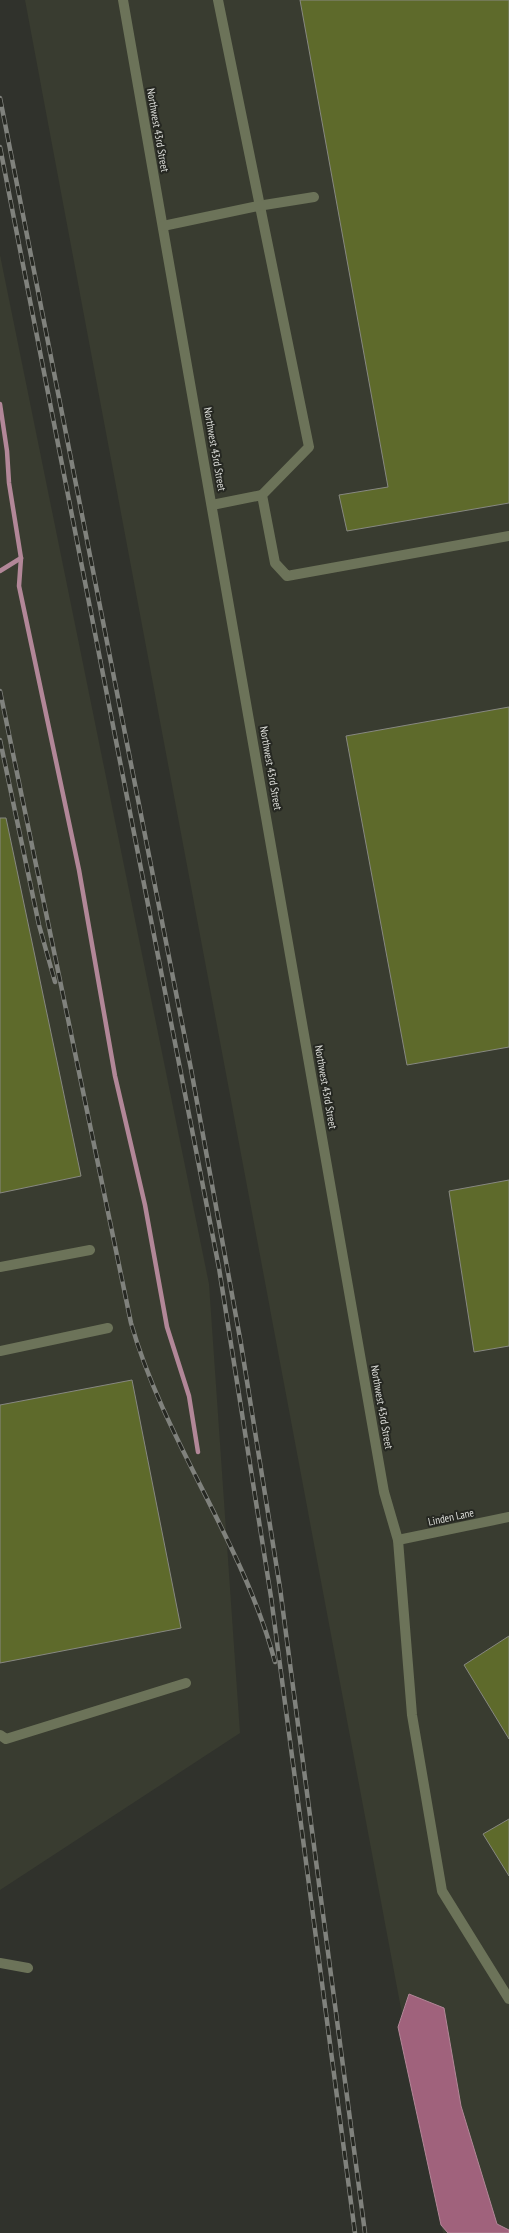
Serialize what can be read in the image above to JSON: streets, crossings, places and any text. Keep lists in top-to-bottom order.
{
  "streets": {
    "street": ["Northwest 43rd Street", "Linden Lane"]
  },
  "crossings": [
    ["Northwest 43rd Street", "Linden Lane"]
  ]
}
